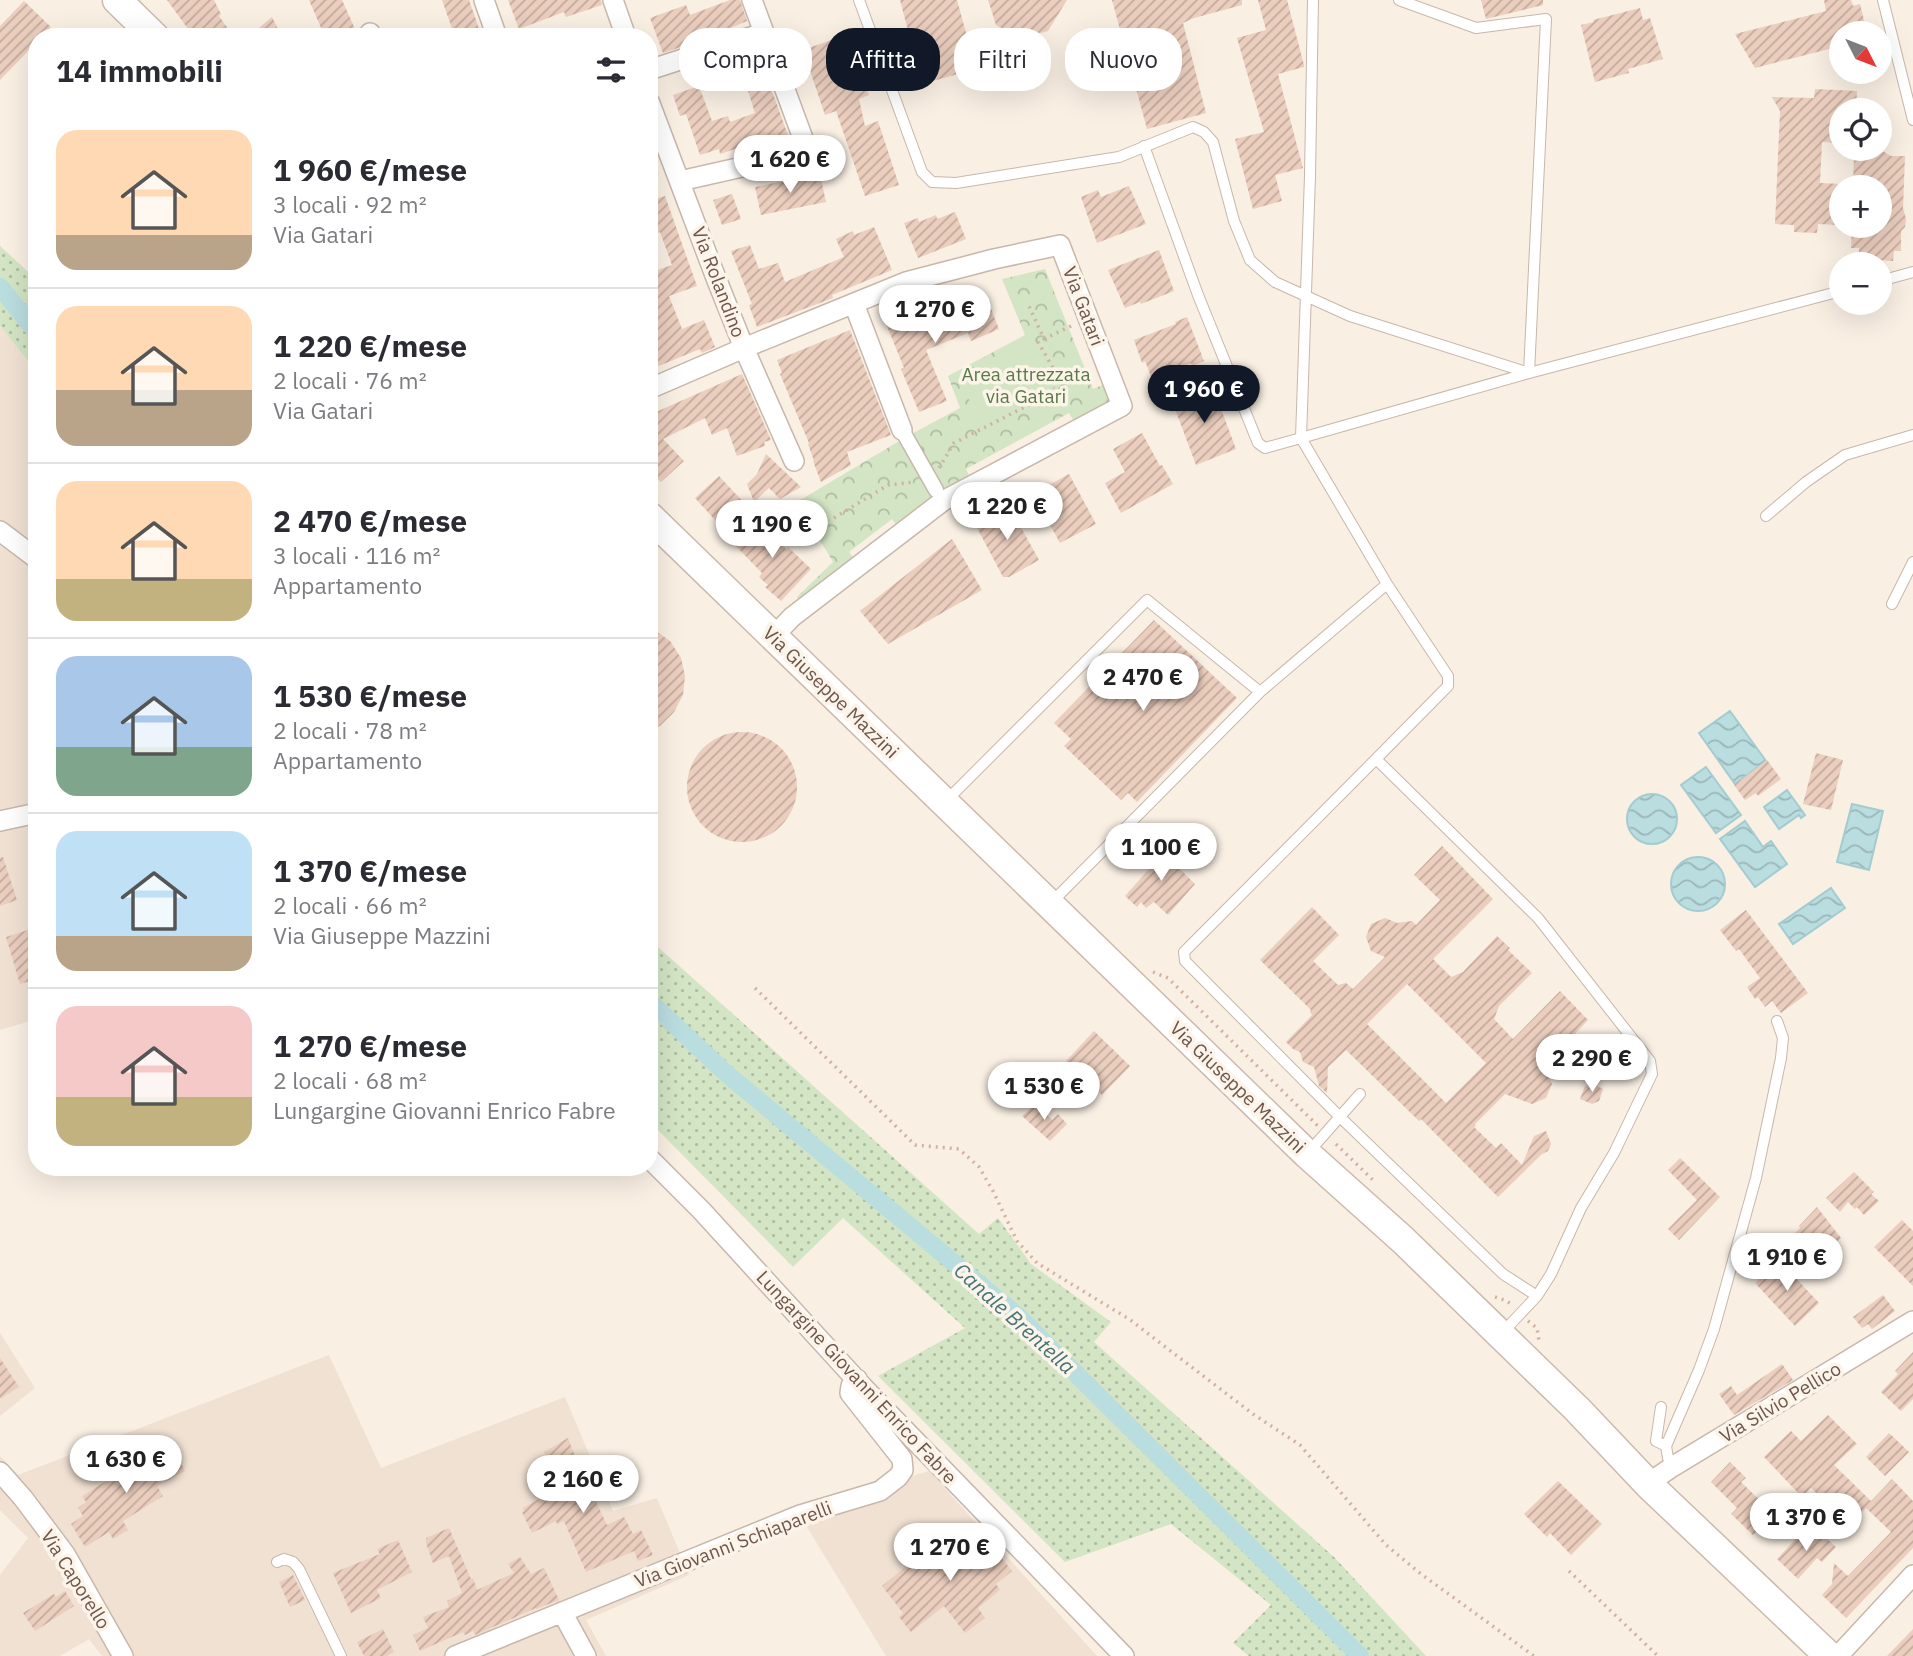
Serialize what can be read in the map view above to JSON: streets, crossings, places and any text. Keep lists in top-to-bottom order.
{
  "streets": {
    "main road": ["Via Giuseppe Mazzini"],
    "street": [
      "Via Rolandino",
      "Via Gatari",
      "Lungargine Giovanni Enrico Fabre",
      "Via Silvio Pellico",
      "Via Giovanni Schiaparelli",
      "Via Caporello"
    ]
  },
  "crossings": [
    ["Via Gatari", "Via Giuseppe Mazzini"],
    ["Via Giuseppe Mazzini", "Via Silvio Pellico"],
    ["Lungargine Giovanni Enrico Fabre", "Via Giovanni Schiaparelli"]
  ],
  "water": ["Canale Brentella"],
  "parks": ["Area attrezzata via Gatari"],
  "north": "bottom right",
  "page": {
    "map_buttons": ["+", "−"],
    "chip": [
      "Compra",
      "Affitta",
      "Filtri",
      "Nuovo"
    ],
    "heading": "14 immobili",
    "list": [
      {
        "name": "1 960 €/mese",
        "note": "3 locali · 92 m² · Via Gatari"
      },
      {
        "name": "1 220 €/mese",
        "note": "2 locali · 76 m² · Via Gatari"
      },
      {
        "name": "2 470 €/mese",
        "note": "3 locali · 116 m² · Appartamento"
      },
      {
        "name": "1 530 €/mese",
        "note": "2 locali · 78 m² · Appartamento"
      },
      {
        "name": "1 370 €/mese",
        "note": "2 locali · 66 m² · Via Giuseppe Mazzini"
      },
      {
        "name": "1 270 €/mese",
        "note": "2 locali · 68 m² · Lungargine Giovanni Enrico Fabre"
      }
    ],
    "price": [
      "1 620 €",
      "1 270 €",
      "1 960 €",
      "1 220 €",
      "1 190 €",
      "2 470 €",
      "1 100 €",
      "2 290 €",
      "1 530 €",
      "1 910 €",
      "1 630 €",
      "2 160 €",
      "1 370 €",
      "1 270 €"
    ]
  }
}
